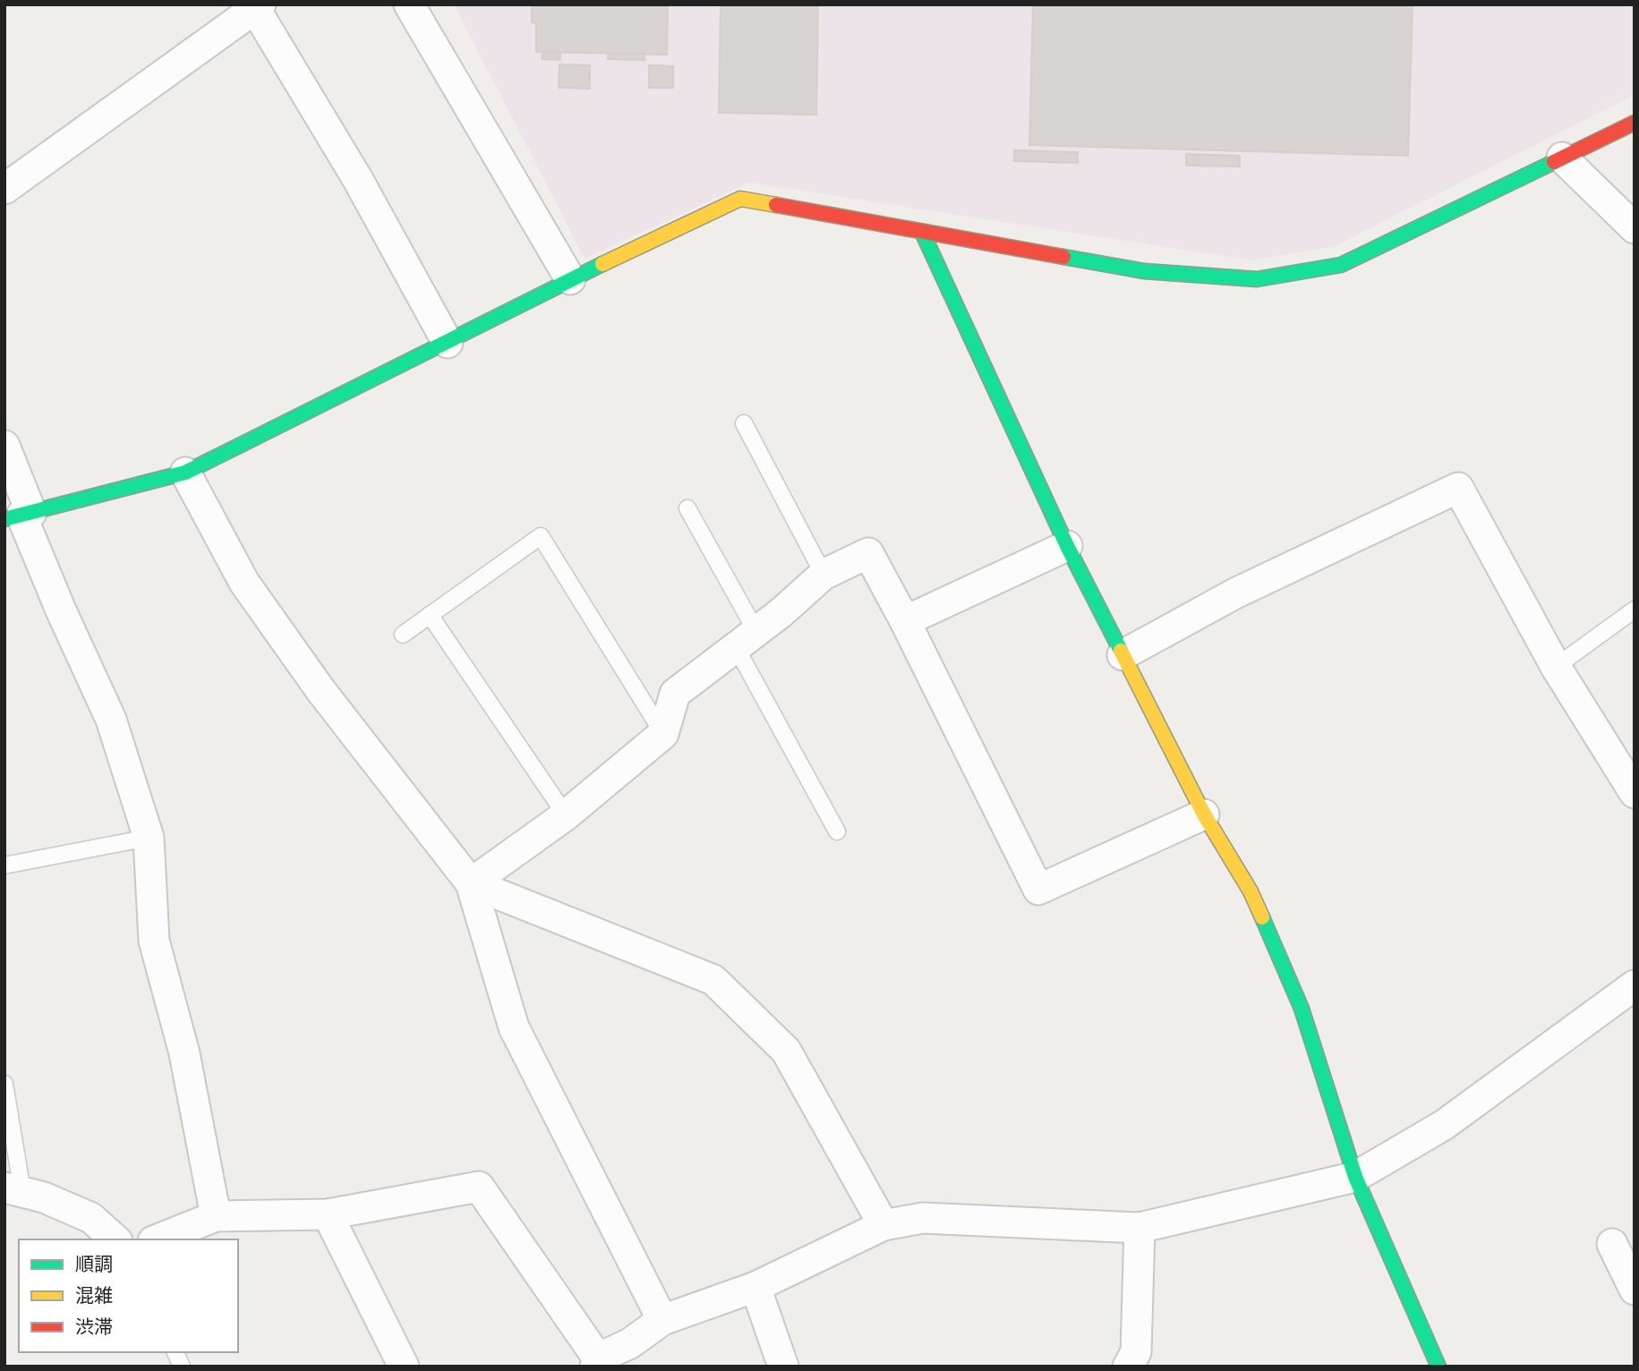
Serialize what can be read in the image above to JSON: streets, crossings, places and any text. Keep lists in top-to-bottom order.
{
  "legend": ["順調", "混雑", "渋滞"]
}
